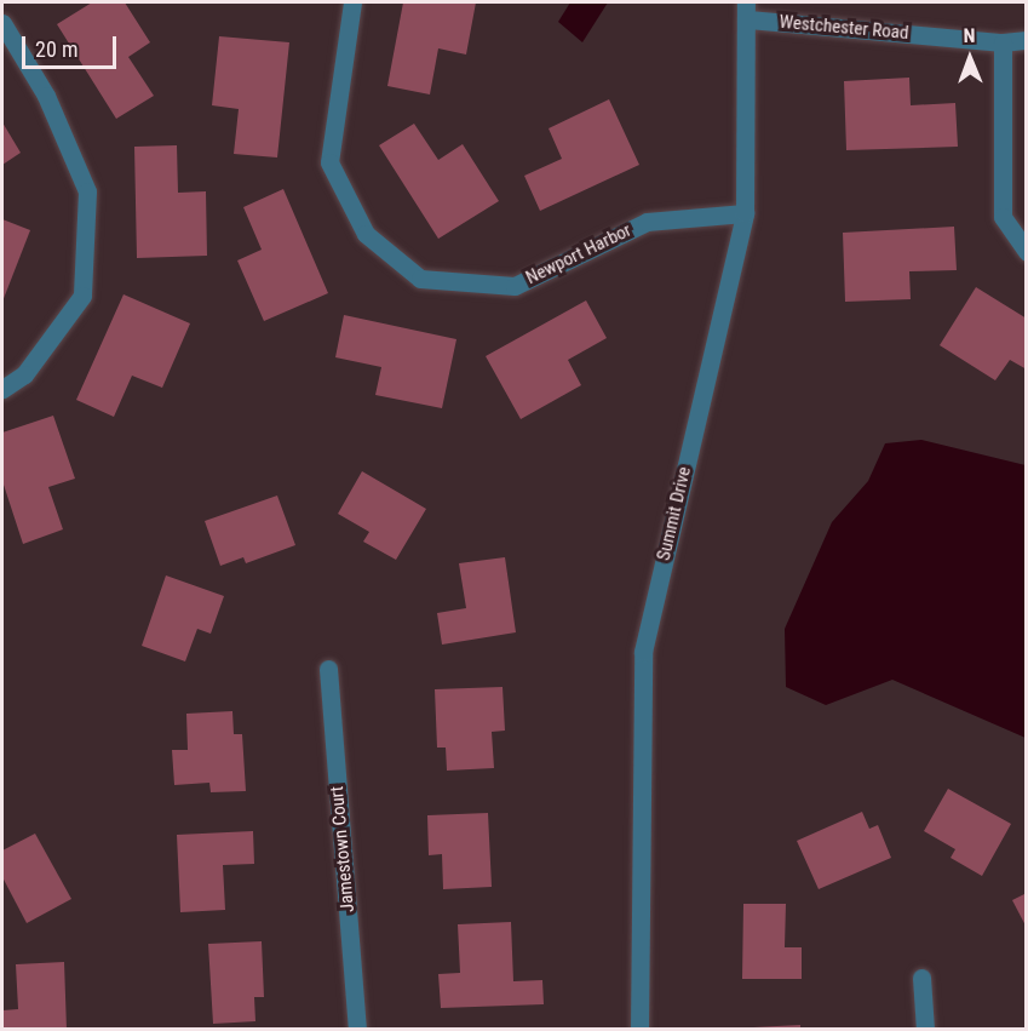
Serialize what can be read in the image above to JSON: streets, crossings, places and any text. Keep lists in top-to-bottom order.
{
  "streets": {
    "street": [
      "Westchester Road",
      "Newport Harbor",
      "Summit Drive",
      "Jamestown Court"
    ]
  },
  "crossings": [
    ["Westchester Road", "Summit Drive"],
    ["Newport Harbor", "Summit Drive"]
  ],
  "scale_bar": "20 m",
  "north": "top"
}
